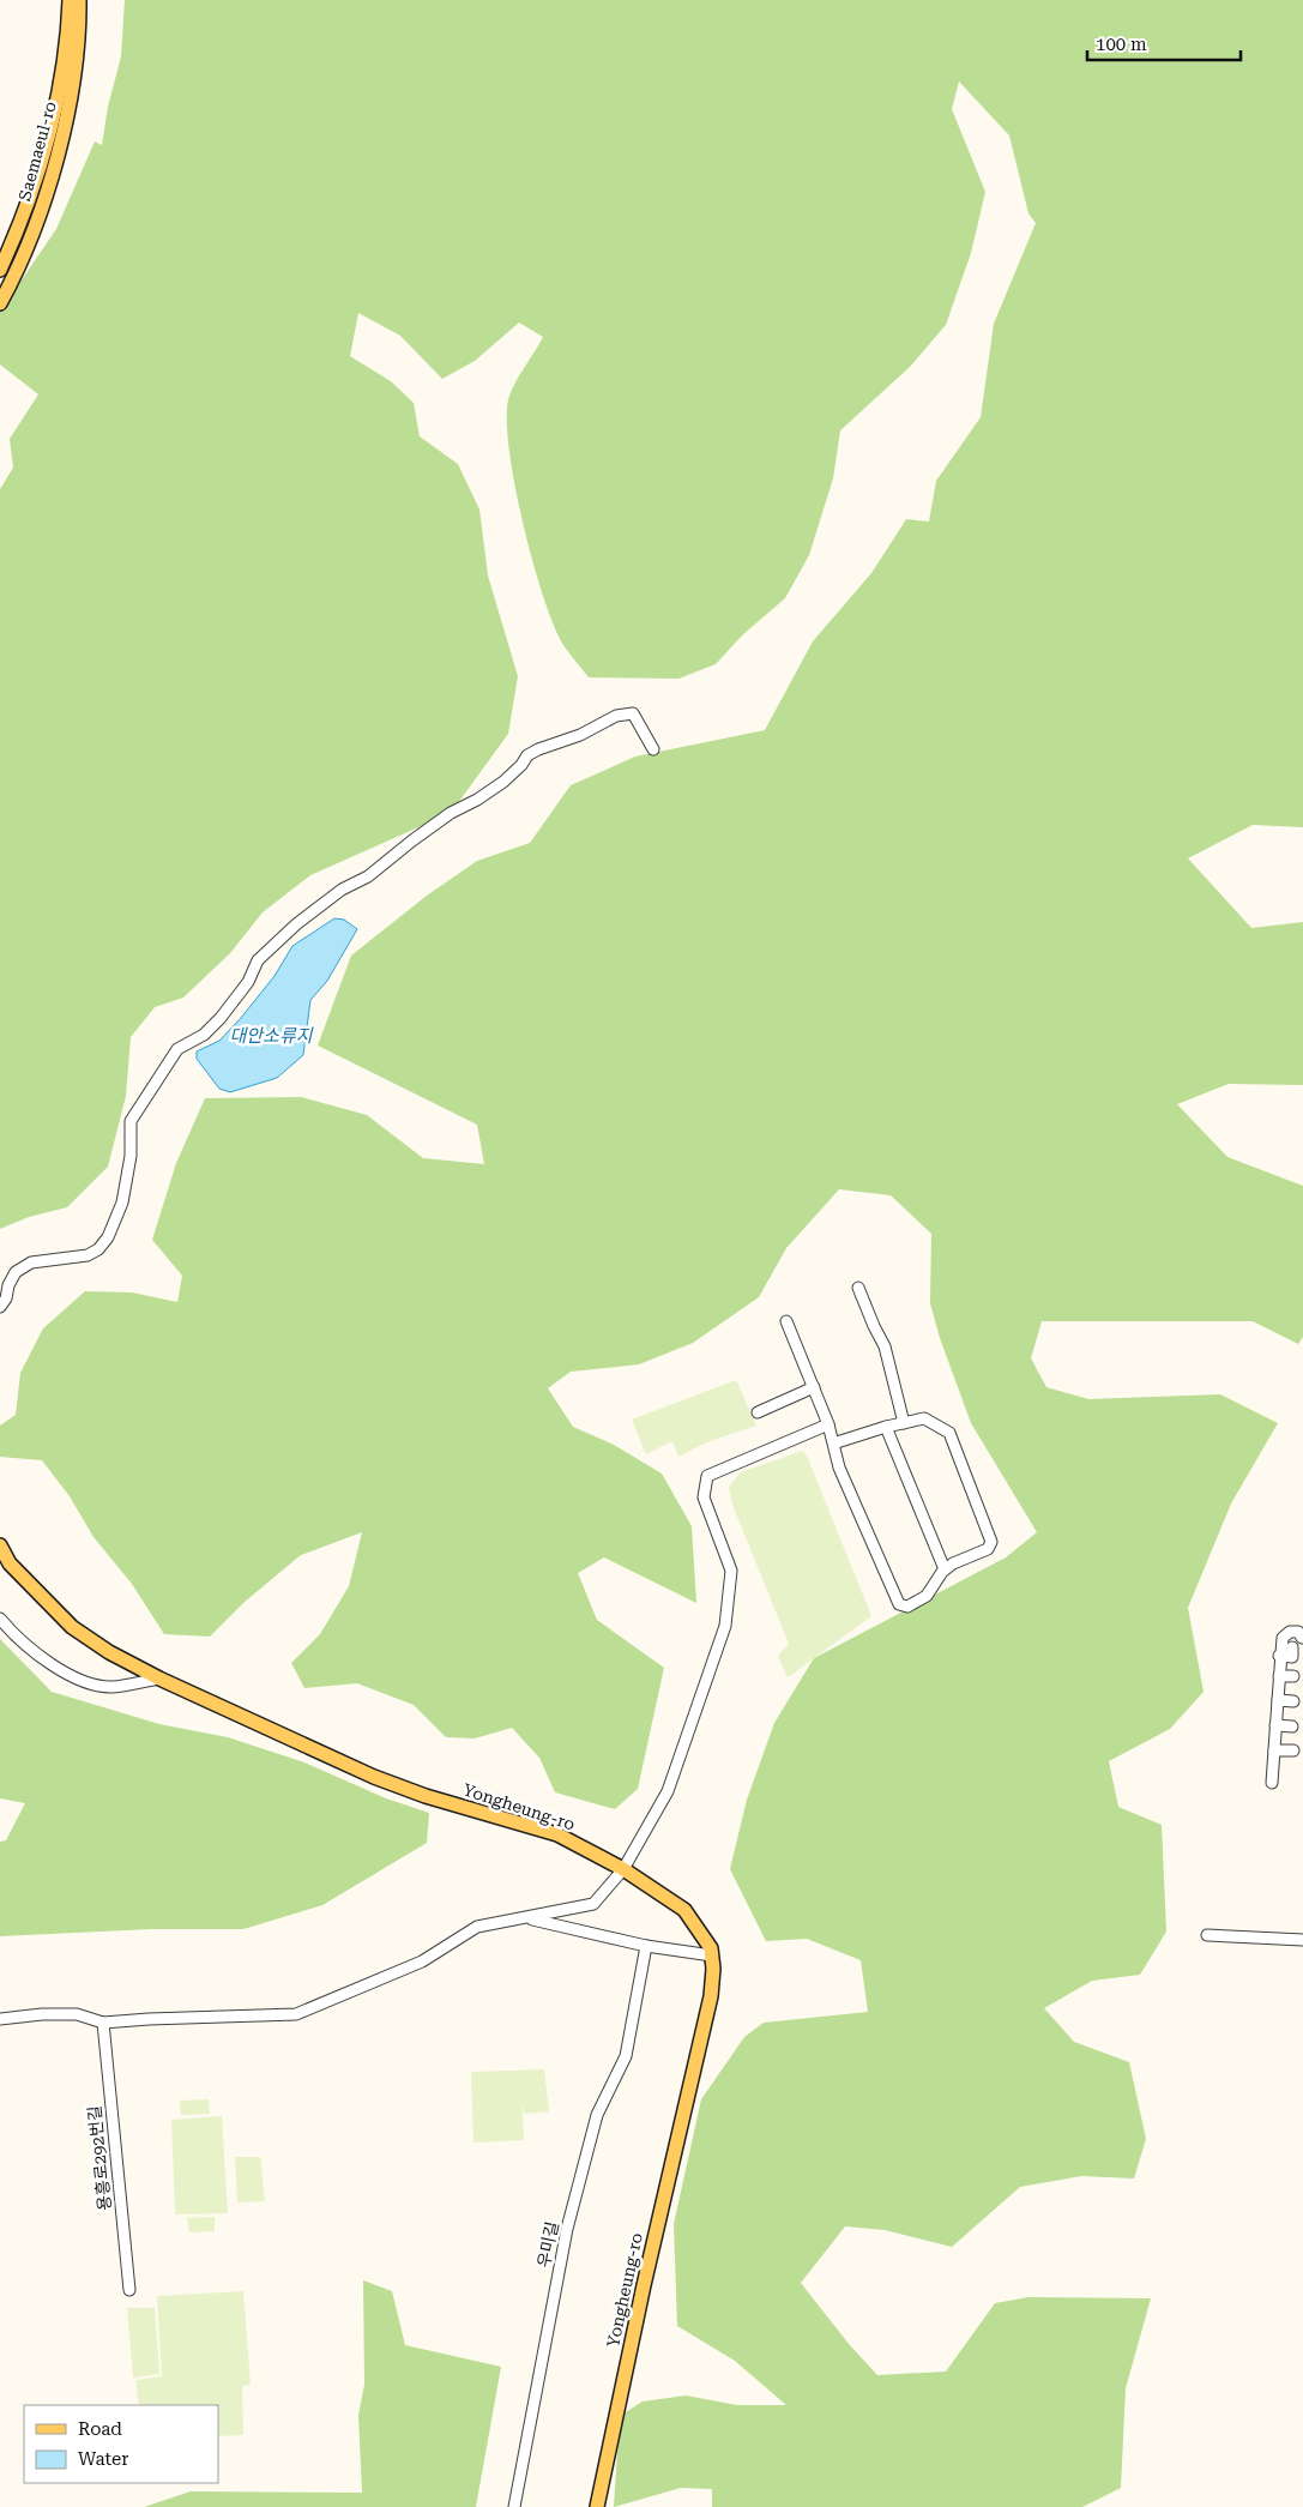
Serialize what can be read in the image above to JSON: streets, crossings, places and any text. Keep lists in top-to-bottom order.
{
  "streets": {
    "main road": ["Saemaeul-ro", "Yongheung-ro"],
    "street": ["용흥로292번길", "우미길"]
  },
  "water": ["대안소류지"],
  "legend": ["Road", "Water"],
  "scale_bar": "100 m"
}
